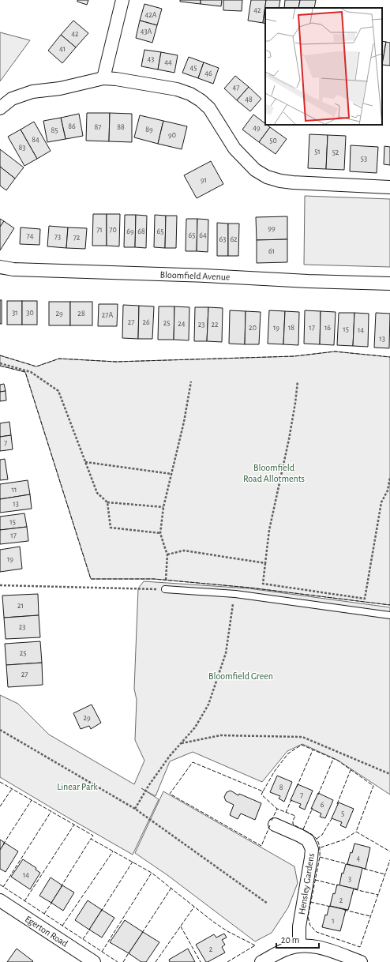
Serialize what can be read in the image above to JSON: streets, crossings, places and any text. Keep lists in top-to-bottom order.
{
  "streets": {
    "street": ["Bloomfield Avenue", "Hensley Gardens", "Egerton Road"]
  },
  "parks": ["Bloomfield Road Allotments", "Bloomfield Green", "Linear Park"],
  "house_numbers": [
    "42",
    "42A",
    "43A",
    "42",
    "41",
    "43",
    "44",
    "45",
    "46",
    "47",
    "48",
    "86",
    "87",
    "88",
    "49",
    "89",
    "85",
    "90",
    "84",
    "50",
    "83",
    "51",
    "52",
    "53",
    "91",
    "99",
    "71",
    "70",
    "69",
    "68",
    "65",
    "65",
    "64",
    "74",
    "73",
    "72",
    "63",
    "62",
    "61",
    "31",
    "30",
    "29",
    "28",
    "27A",
    "27",
    "26",
    "25",
    "24",
    "23",
    "22",
    "20",
    "19",
    "18",
    "17",
    "16",
    "15",
    "14",
    "13",
    "7",
    "11",
    "13",
    "15",
    "17",
    "19",
    "21",
    "23",
    "25",
    "27",
    "29",
    "8",
    "7",
    "6",
    "5",
    "4",
    "14",
    "3",
    "2",
    "1",
    "2"
  ],
  "scale_bar": "20 m"
}
